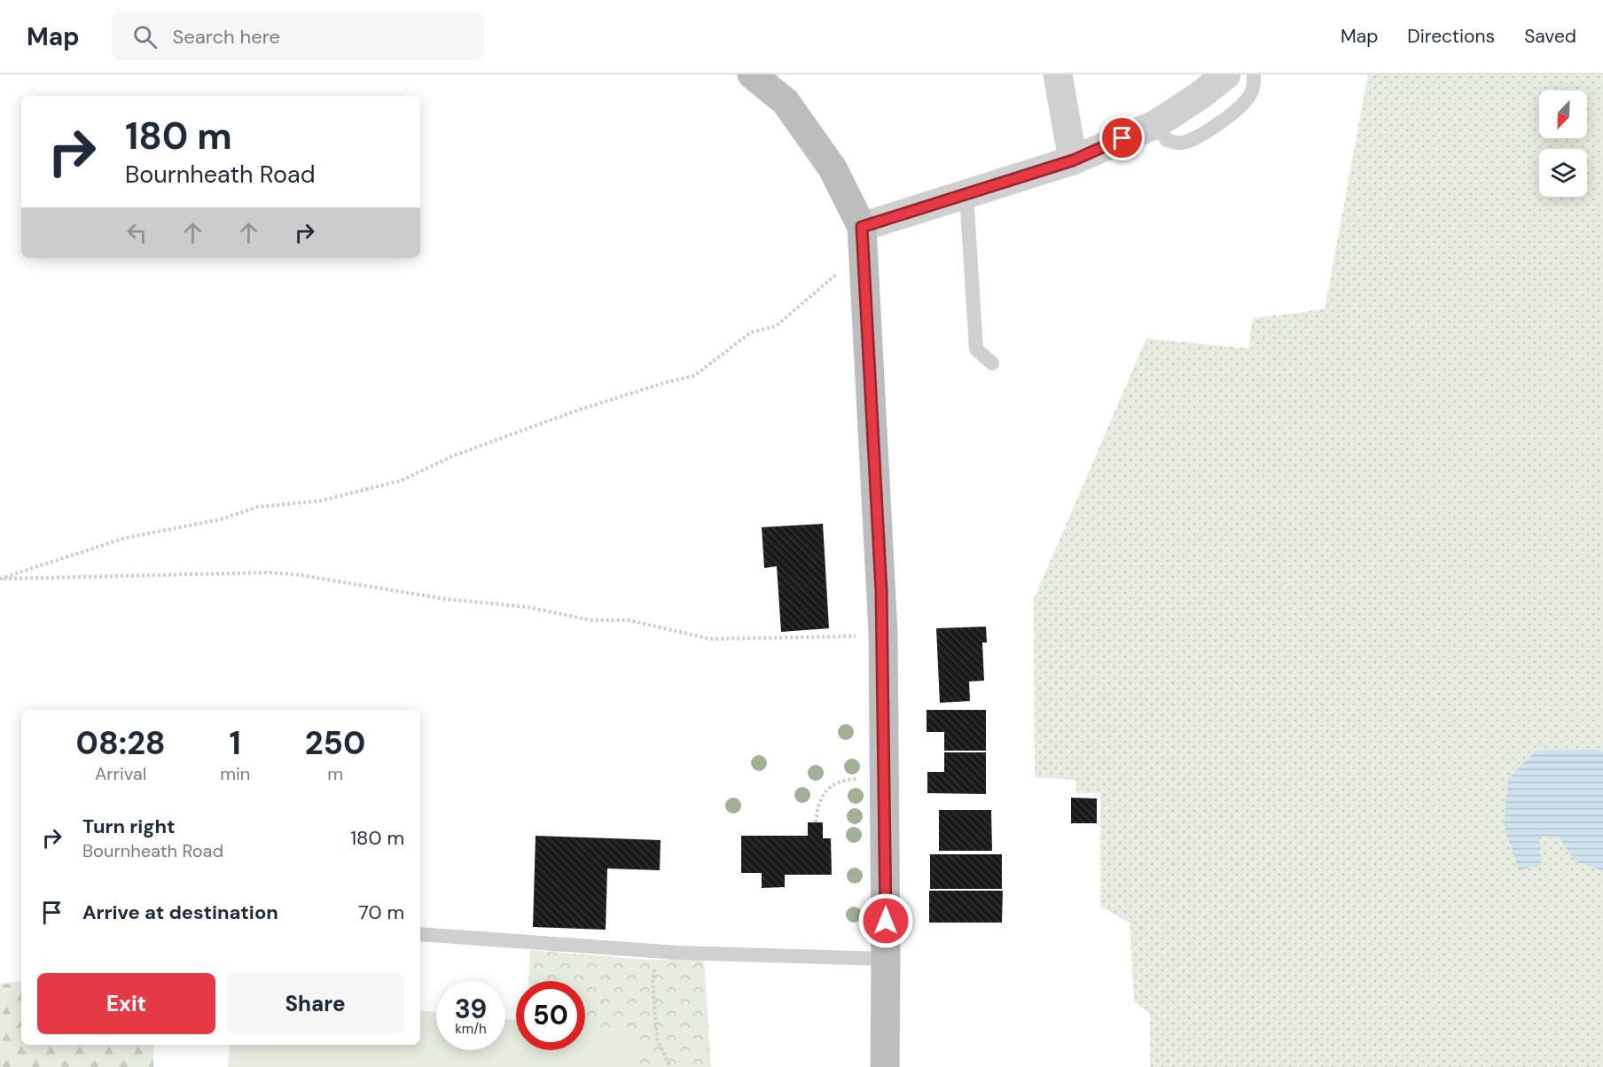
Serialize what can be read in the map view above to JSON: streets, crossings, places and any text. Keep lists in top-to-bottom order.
{
  "north": "bottom left",
  "page": {
    "header": "Map",
    "search": "Search here",
    "nav": ["Map", "Directions", "Saved"],
    "turn": ["180 m", "Bournheath Road"],
    "eta": [
      "08:28",
      "Arrival",
      "1",
      "min",
      "250",
      "m"
    ],
    "list": [
      {
        "name": "Turn right",
        "note": "Bournheath Road",
        "value": "180 m"
      },
      {
        "name": "Arrive at destination",
        "value": "70 m"
      }
    ],
    "buttons": ["Exit", "Share"],
    "speed": "39 km/h",
    "limit": "50"
  }
}
